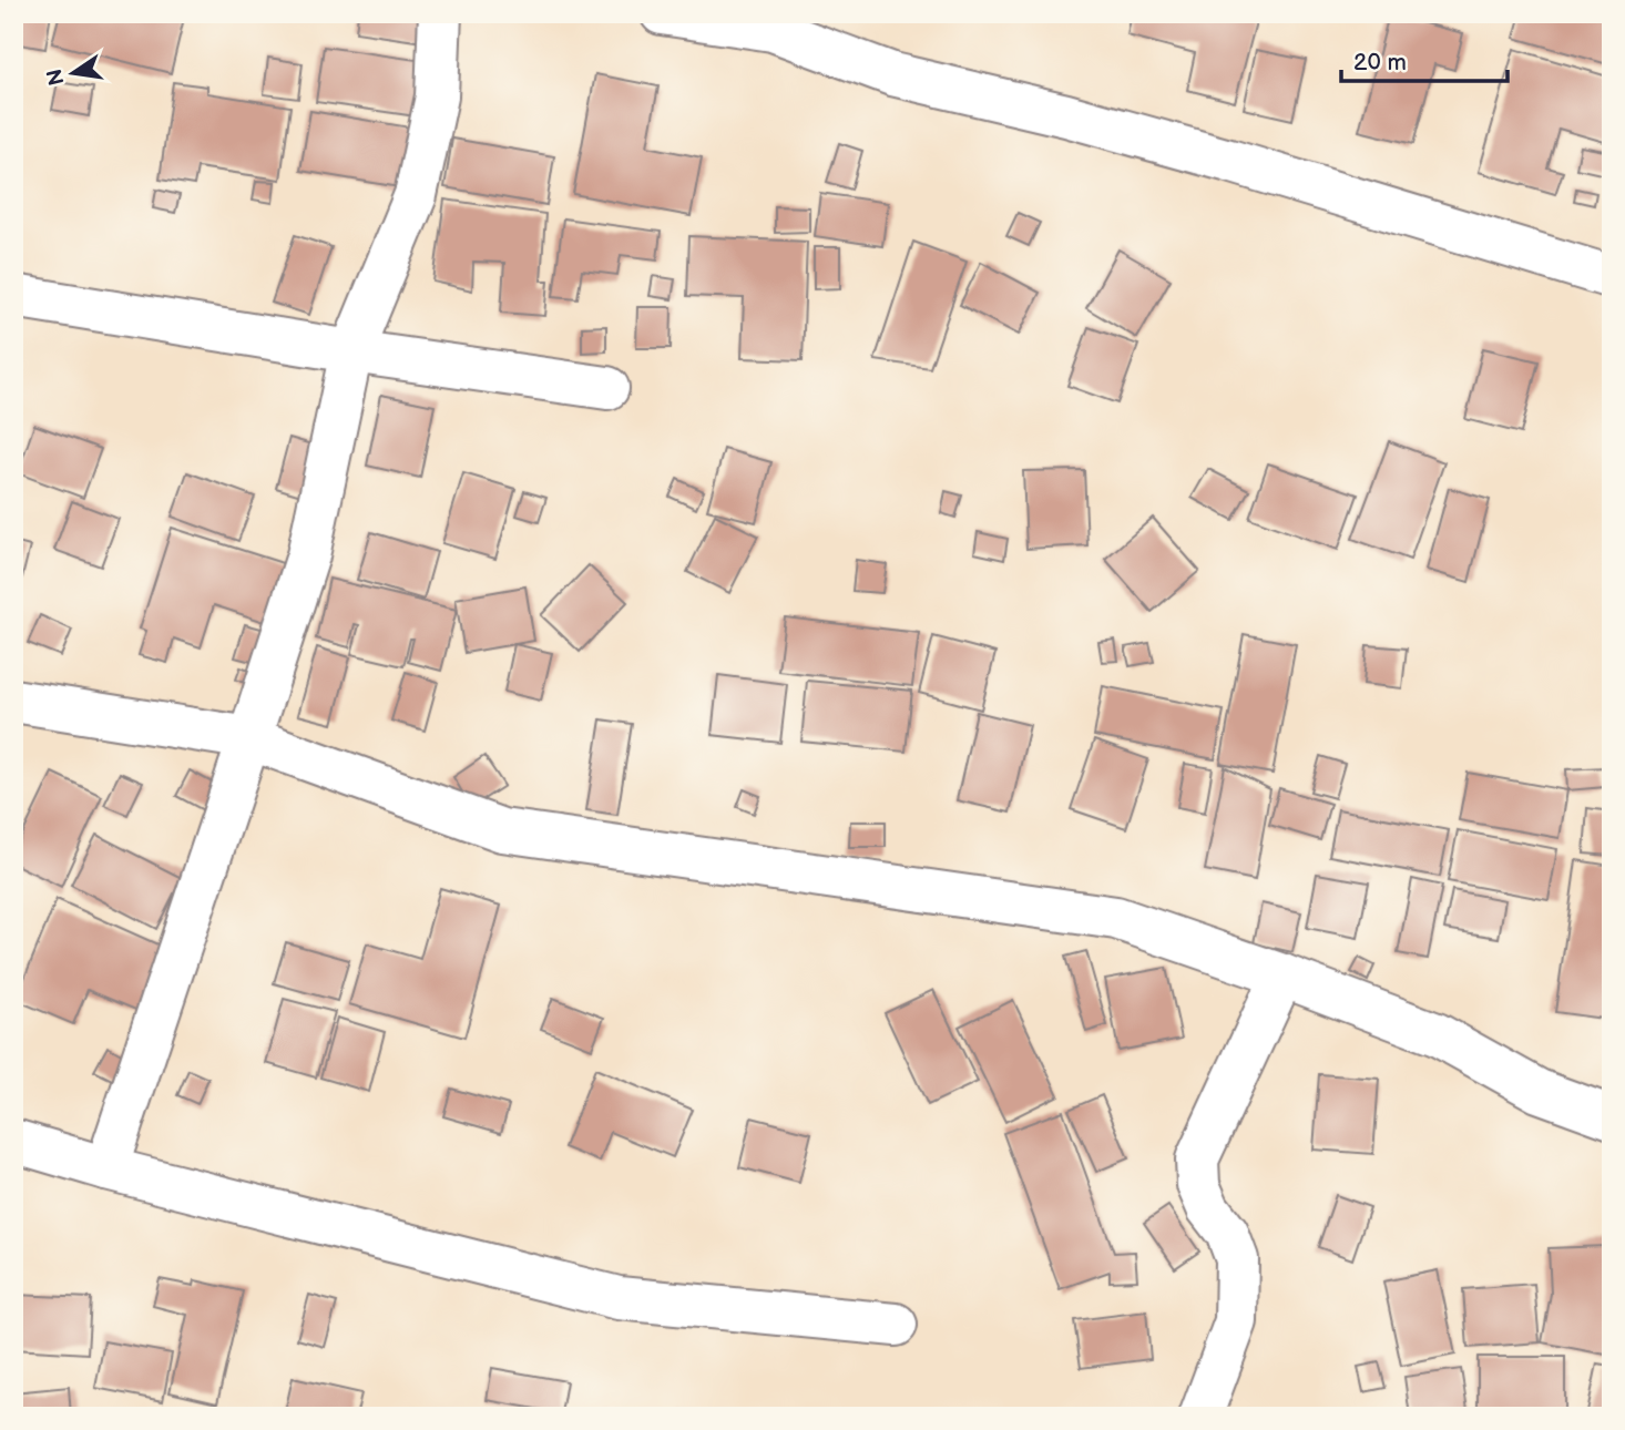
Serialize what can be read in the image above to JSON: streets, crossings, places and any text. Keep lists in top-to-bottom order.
{
  "scale_bar": "20 m",
  "north": "left"
}
